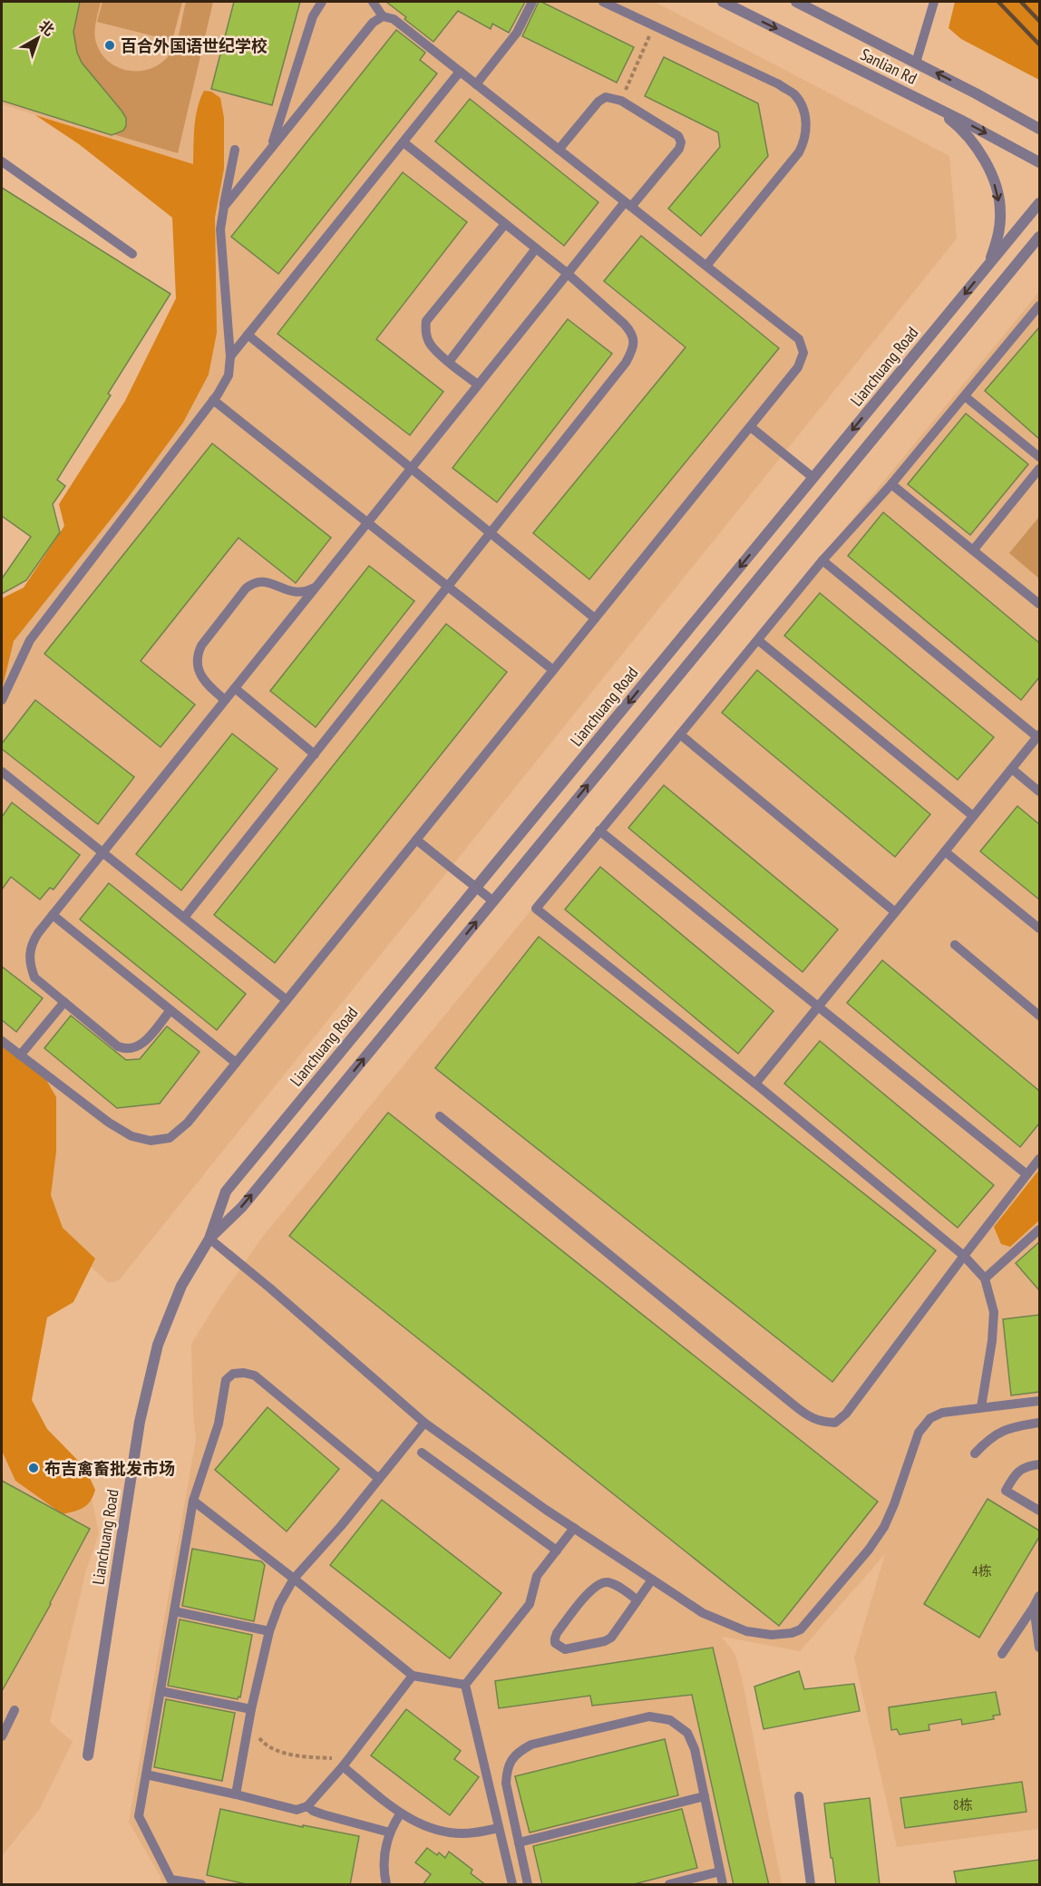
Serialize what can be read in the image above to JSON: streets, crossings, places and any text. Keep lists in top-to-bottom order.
{
  "streets": {
    "street": ["Sanlian Rd", "Lianchuang Road"]
  },
  "places": ["百合外国语世纪学校", "布吉禽畜批发市场"],
  "house_numbers": ["4栋", "8栋"],
  "north": "top right"
}
